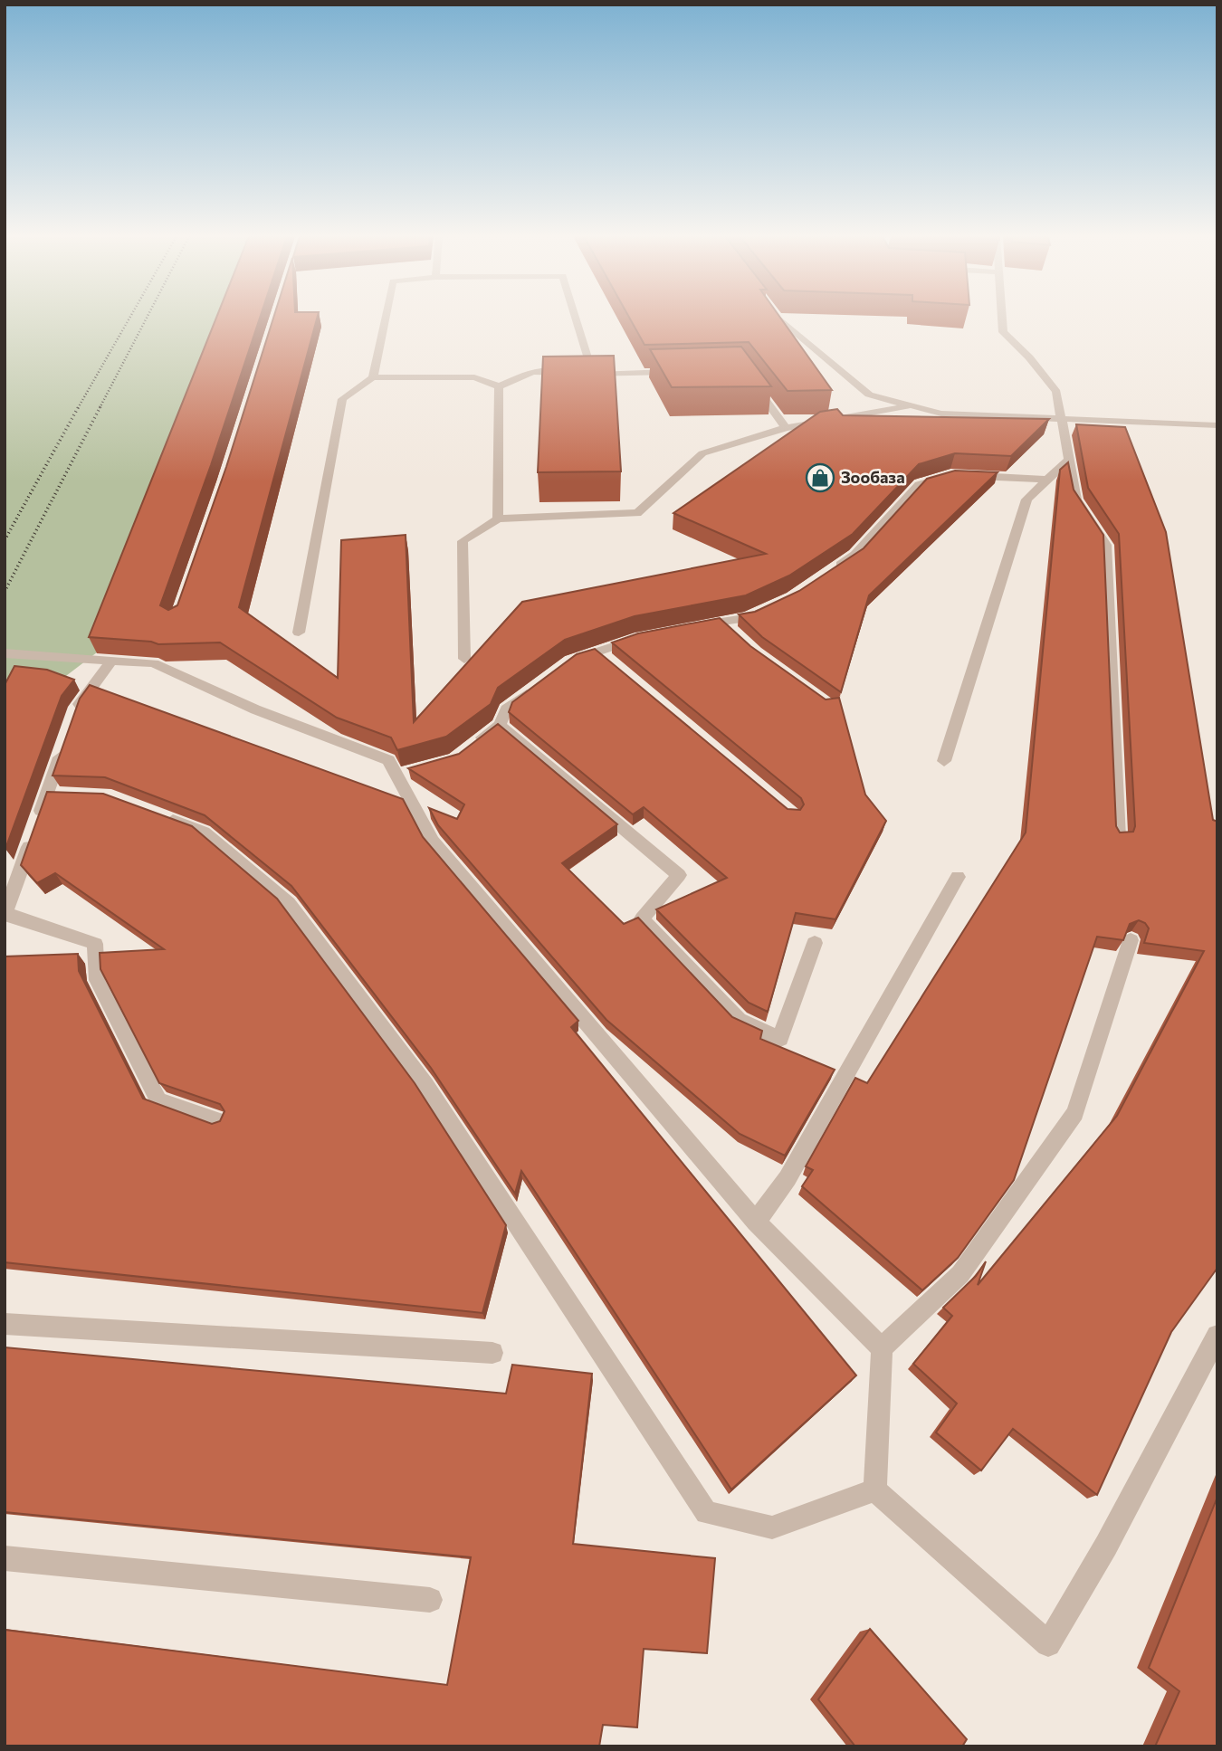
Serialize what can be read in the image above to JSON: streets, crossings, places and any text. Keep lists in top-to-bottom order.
{
  "places": {
    "shop": ["Зообаза"]
  }
}
